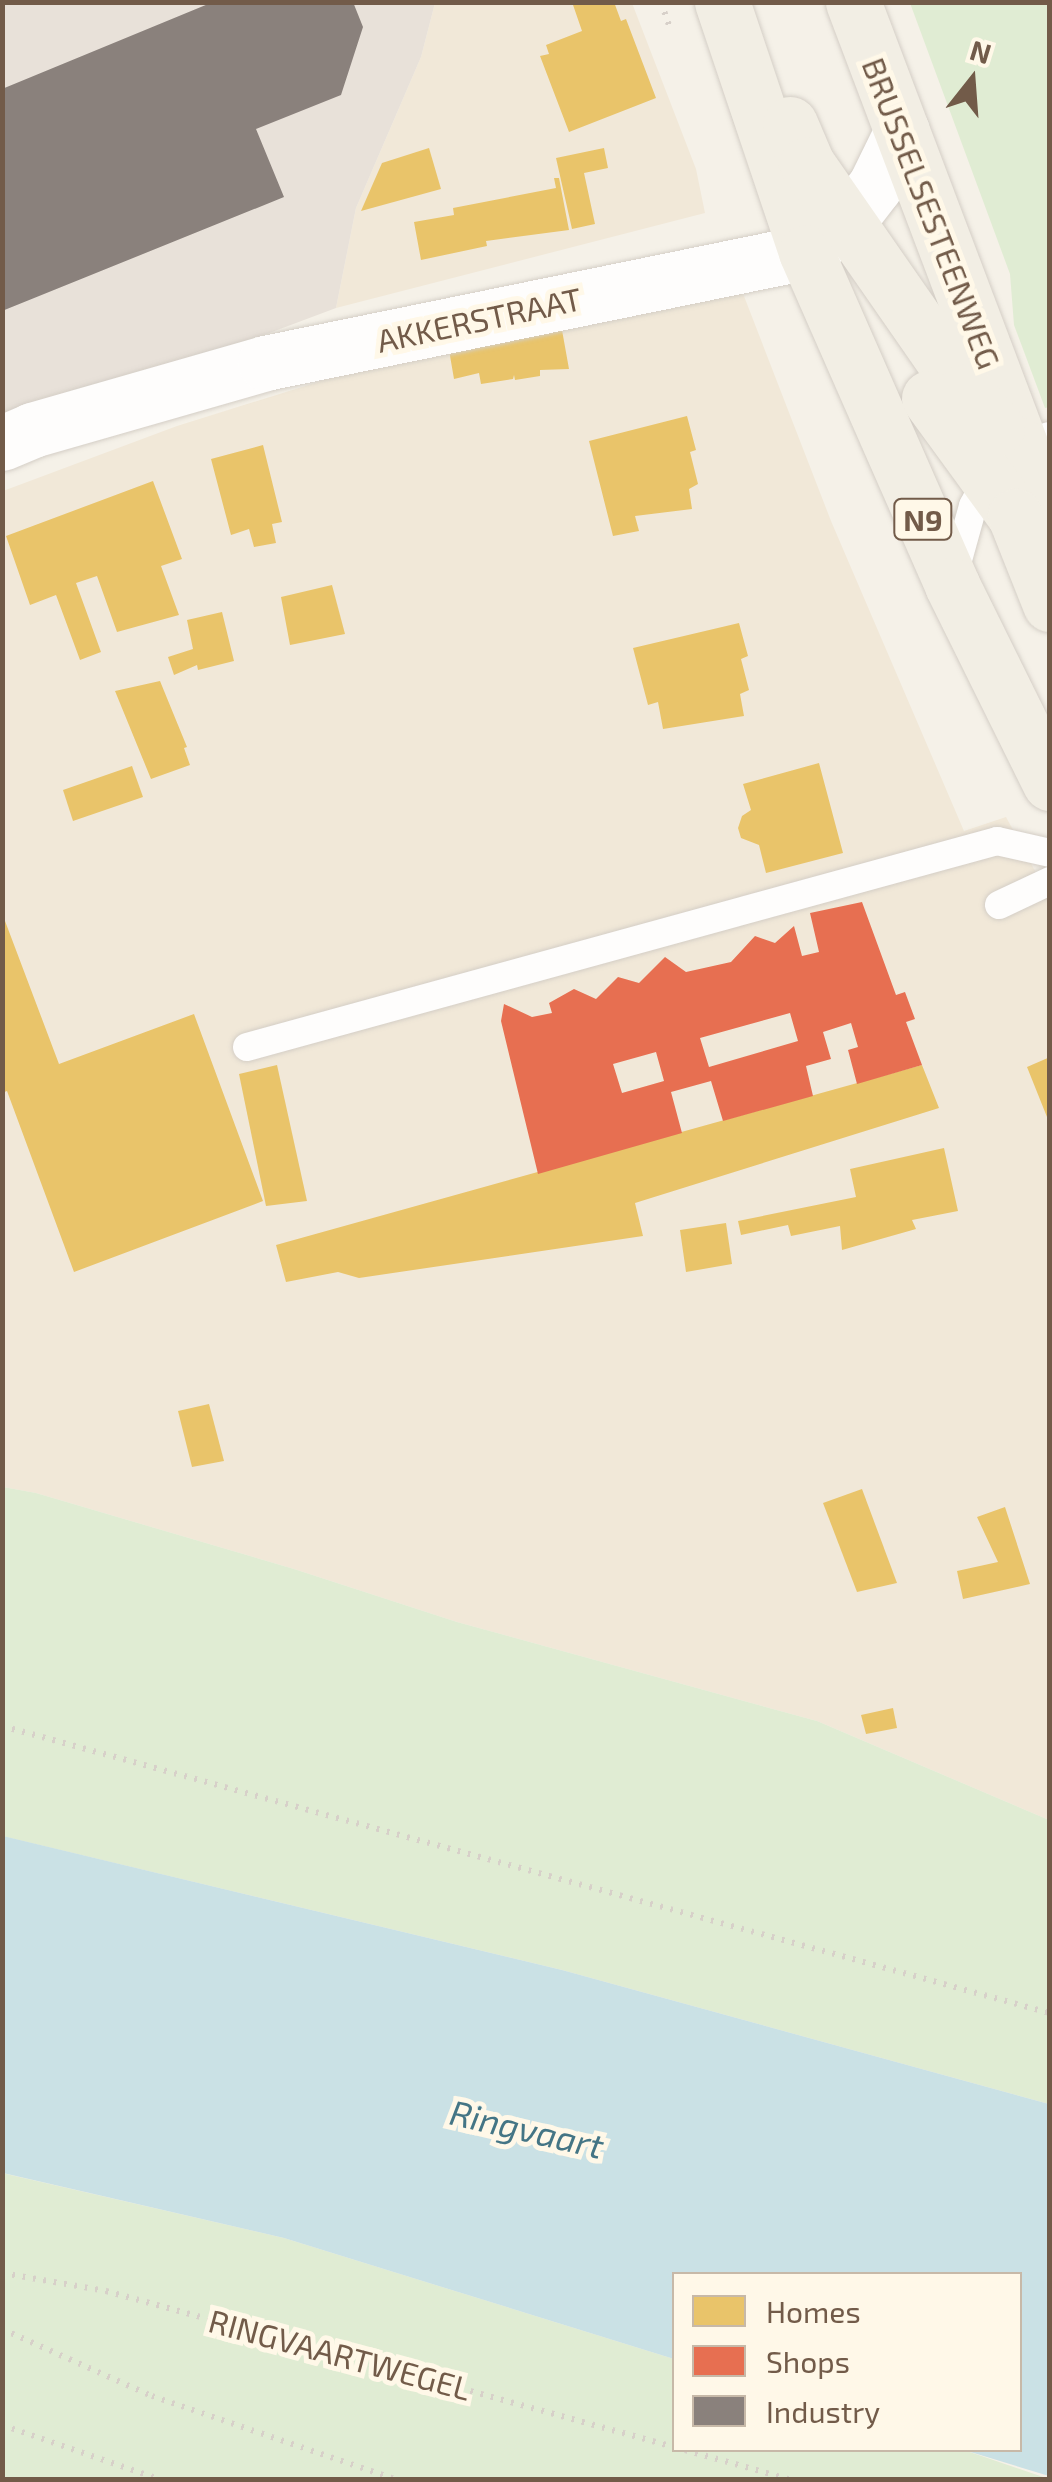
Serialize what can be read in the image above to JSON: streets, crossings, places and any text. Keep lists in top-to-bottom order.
{
  "streets": {
    "main road": ["BRUSSELSESTEENWEG", "N9"],
    "street": ["AKKERSTRAAT"],
    "path": ["RINGVAARTWEGEL"]
  },
  "crossings": [
    ["AKKERSTRAAT", "N9"]
  ],
  "water": ["Ringvaart"],
  "legend": ["Homes", "Shops", "Industry"],
  "north": "top"
}
